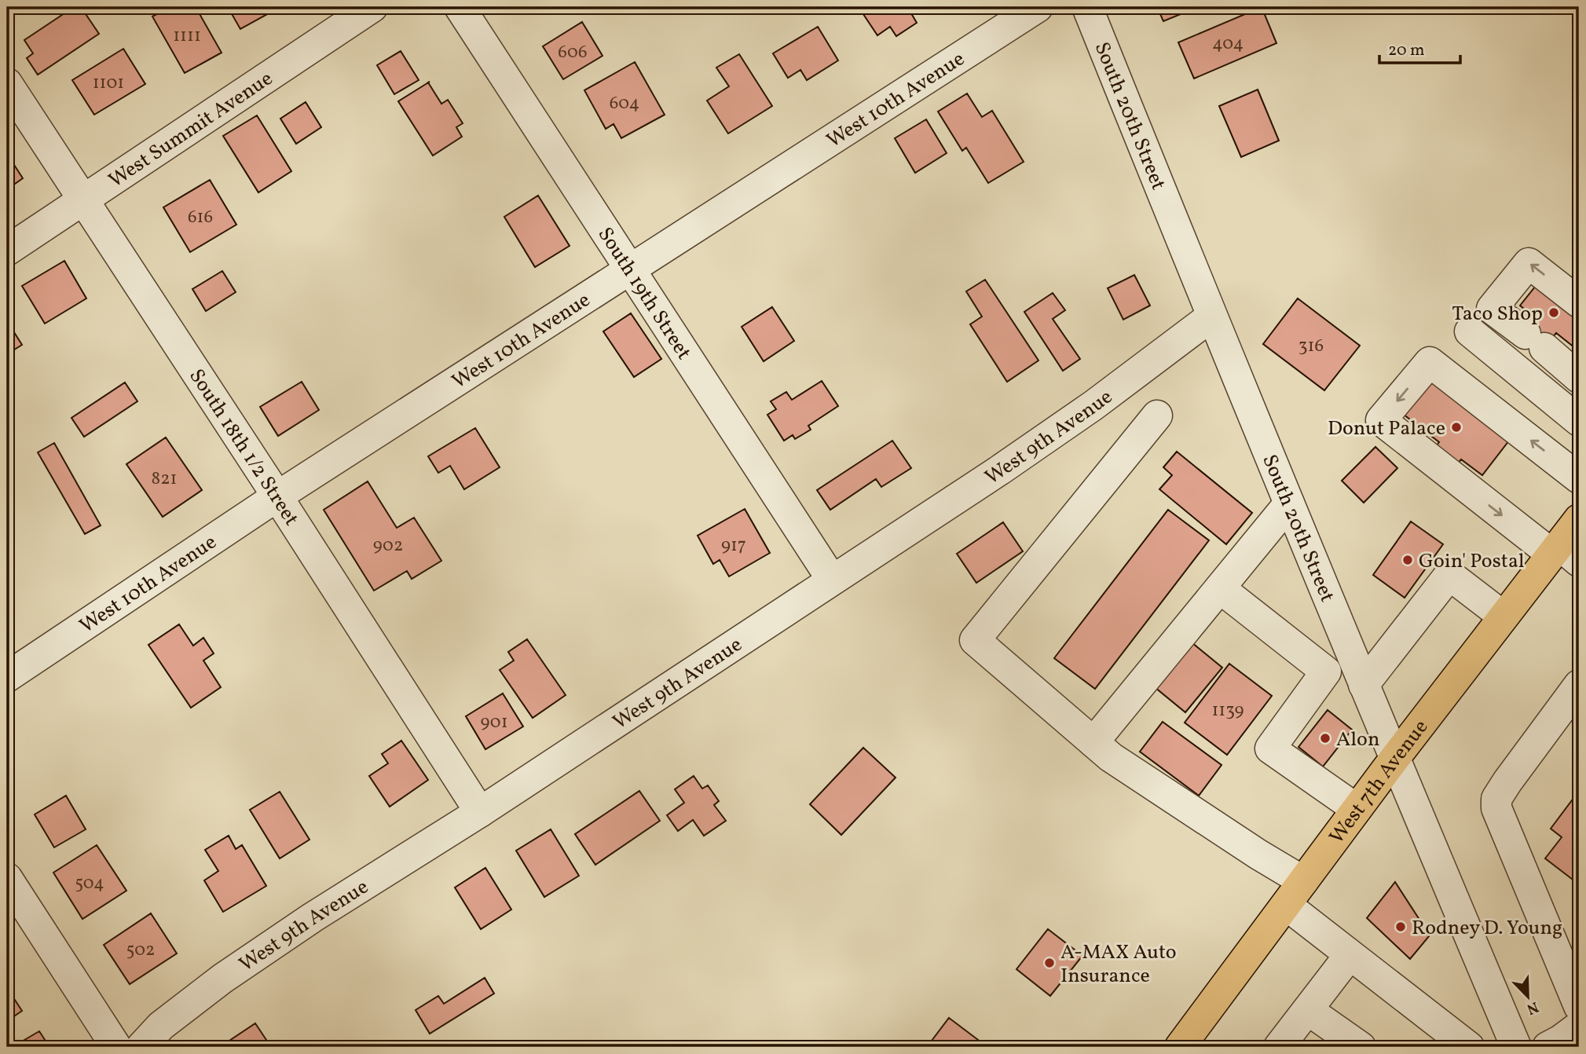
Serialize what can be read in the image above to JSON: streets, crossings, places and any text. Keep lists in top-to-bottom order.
{
  "streets": {
    "main road": ["West 7th Avenue"],
    "street": [
      "West 10th Avenue",
      "South 20th Street",
      "West Summit Avenue",
      "South 19th Street",
      "West 9th Avenue",
      "South 18th 1/2 Street"
    ]
  },
  "crossings": [
    ["West 10th Avenue", "South 19th Street"],
    ["West 10th Avenue", "South 18th 1/2 Street"],
    ["South 20th Street", "West 9th Avenue"],
    ["South 20th Street", "West 7th Avenue"],
    ["West Summit Avenue", "South 18th 1/2 Street"],
    ["South 19th Street", "West 9th Avenue"],
    ["West 9th Avenue", "South 18th 1/2 Street"]
  ],
  "places": [
    "Taco Shop",
    "Donut Palace",
    "Goin' Postal",
    "Alon",
    "Rodney D. Young",
    "A-MAX Auto Insurance"
  ],
  "house_numbers": [
    "1111",
    "404",
    "606",
    "1101",
    "604",
    "616",
    "316",
    "821",
    "902",
    "917",
    "1139",
    "901",
    "504",
    "502"
  ],
  "scale_bar": "20 m",
  "north": "bottom right"
}
